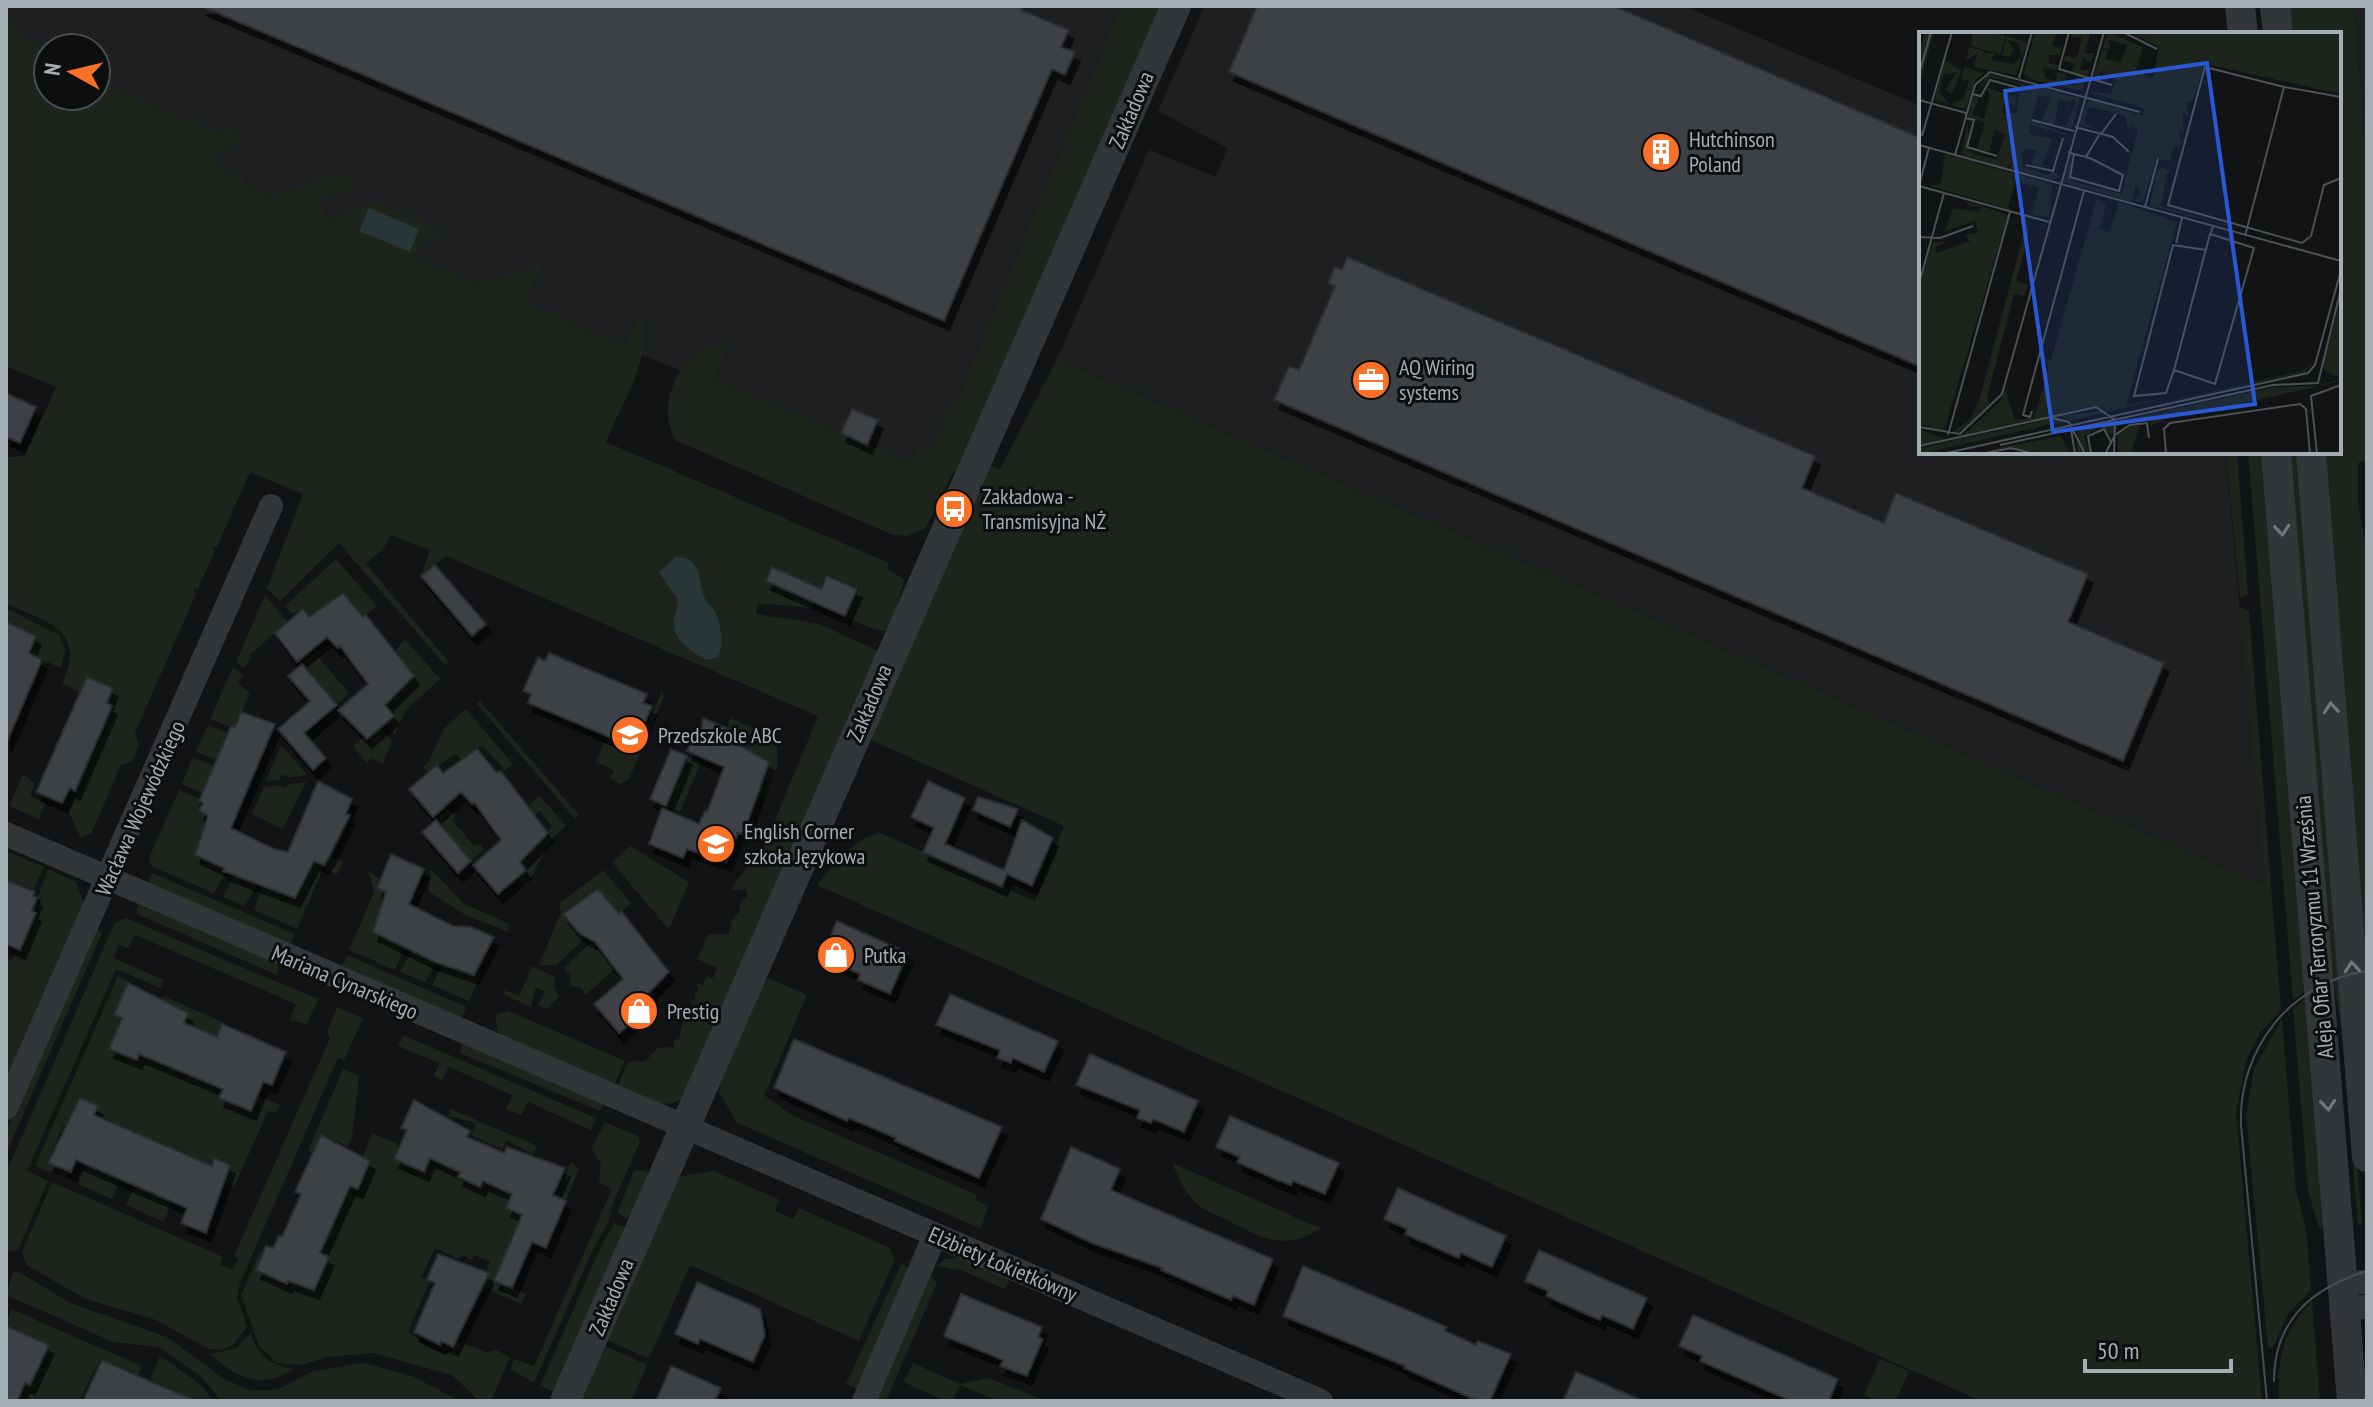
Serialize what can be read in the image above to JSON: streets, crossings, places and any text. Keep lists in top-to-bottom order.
{
  "streets": {
    "street": [
      "Zakładowa",
      "Wacława Wojewódzkiego",
      "Aleja Ofiar Terroryzmu 11 Września",
      "Mariana Cynarskiego",
      "Elżbiety Łokietkówny"
    ]
  },
  "crossings": [
    ["Zakładowa", "Mariana Cynarskiego"],
    ["Zakładowa", "Elżbiety Łokietkówny"],
    ["Wacława Wojewódzkiego", "Mariana Cynarskiego"],
    ["Mariana Cynarskiego", "Elżbiety Łokietkówny"]
  ],
  "places": {
    "building": ["Hutchinson Poland"],
    "office": ["AQ Wiring systems"],
    "bus stop": ["Zakładowa - Transmisyjna NŻ"],
    "school or university": ["Przedszkole ABC", "English Corner szkoła Językowa"],
    "shop": ["Putka", "Prestig"]
  },
  "scale_bar": "50 m",
  "north": "left"
}
